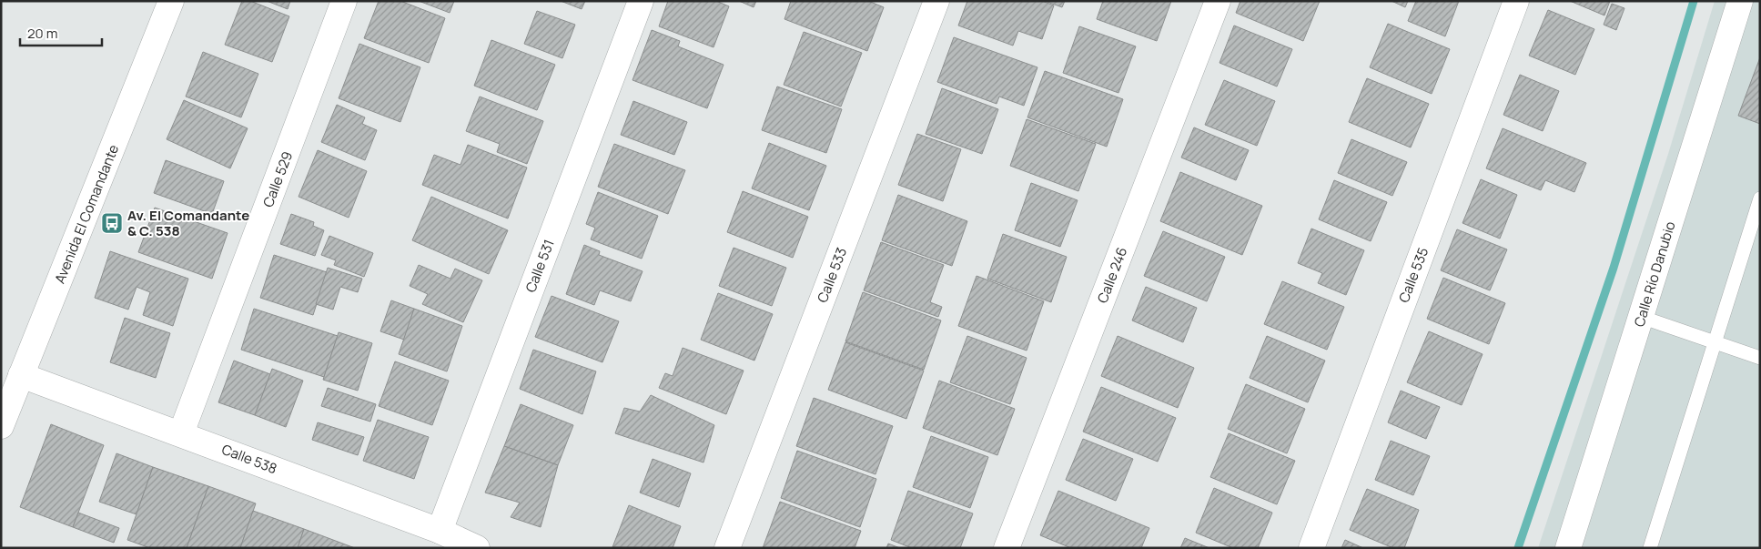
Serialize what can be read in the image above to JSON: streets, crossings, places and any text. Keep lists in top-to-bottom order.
{
  "streets": {
    "street": [
      "Calle 529",
      "Avenida El Comandante",
      "Calle 531",
      "Calle Río Danubio",
      "Calle 533",
      "Calle 246",
      "Calle 535",
      "Calle 538"
    ]
  },
  "crossings": [
    ["Calle 529", "Calle 538"],
    ["Avenida El Comandante", "Calle 538"],
    ["Calle 531", "Calle 538"]
  ],
  "places": {
    "bus stop": ["Av. El Comandante & C. 538"]
  },
  "scale_bar": "20 m"
}
